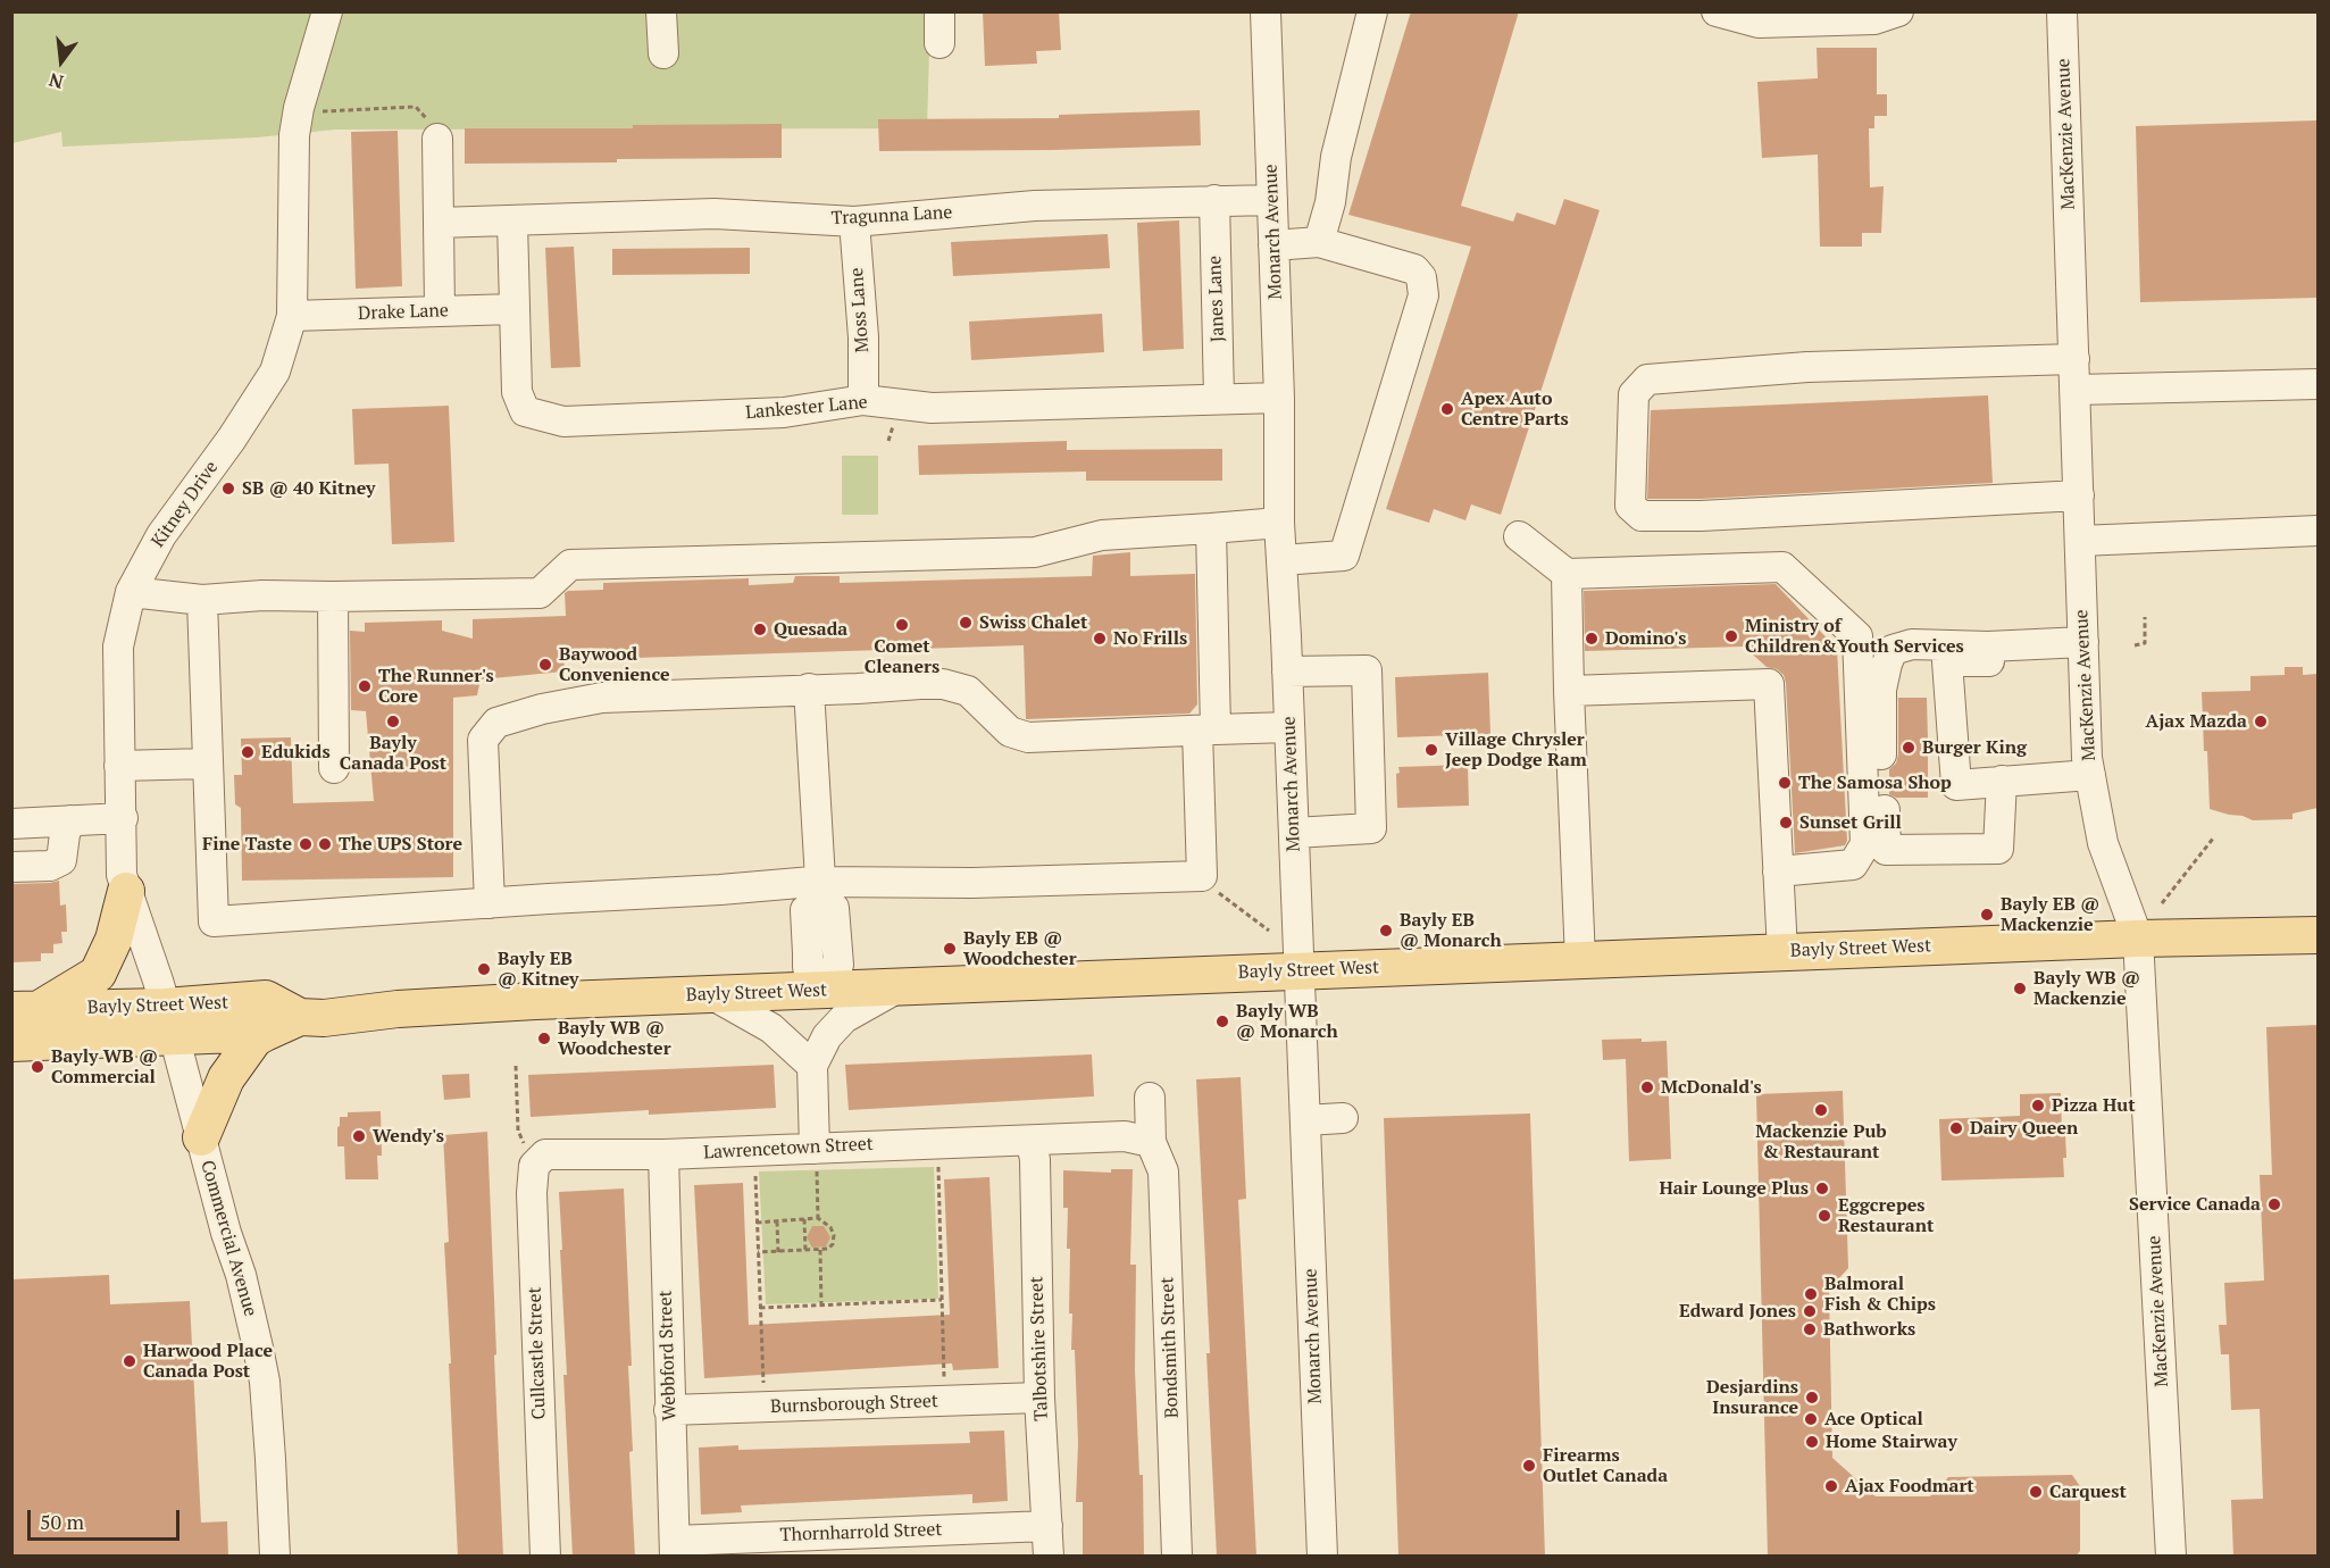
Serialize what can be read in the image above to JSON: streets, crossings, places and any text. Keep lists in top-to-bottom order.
{
  "streets": {
    "main road": ["Bayly Street West"],
    "street": [
      "MacKenzie Avenue",
      "Tragunna Lane",
      "Monarch Avenue",
      "Janes Lane",
      "Moss Lane",
      "Drake Lane",
      "Lankester Lane",
      "Kitney Drive",
      "Lawrencetown Street",
      "Commercial Avenue",
      "Bondsmith Street",
      "Talbotshire Street",
      "Cullcastle Street",
      "Webbford Street",
      "Burnsborough Street",
      "Thornharrold Street"
    ]
  },
  "crossings": [
    ["MacKenzie Avenue", "Bayly Street West"],
    ["Tragunna Lane", "Monarch Avenue"],
    ["Tragunna Lane", "Janes Lane"],
    ["Tragunna Lane", "Moss Lane"],
    ["Tragunna Lane", "Lankester Lane"],
    ["Monarch Avenue", "Lankester Lane"],
    ["Monarch Avenue", "Bayly Street West"],
    ["Janes Lane", "Lankester Lane"],
    ["Moss Lane", "Lankester Lane"],
    ["Drake Lane", "Lankester Lane"],
    ["Drake Lane", "Kitney Drive"],
    ["Kitney Drive", "Bayly Street West"],
    ["Kitney Drive", "Commercial Avenue"],
    ["Bayly Street West", "Commercial Avenue"],
    ["Lawrencetown Street", "Talbotshire Street"],
    ["Lawrencetown Street", "Cullcastle Street"],
    ["Lawrencetown Street", "Webbford Street"],
    ["Talbotshire Street", "Burnsborough Street"],
    ["Talbotshire Street", "Thornharrold Street"],
    ["Webbford Street", "Burnsborough Street"],
    ["Webbford Street", "Thornharrold Street"]
  ],
  "places": [
    "Apex Auto Centre Parts",
    "SB @ 40 Kitney",
    "Swiss Chalet",
    "Comet Cleaners",
    "Quesada",
    "Ministry of Children&Youth Services",
    "No Frills",
    "Domino's",
    "Baywood Convenience",
    "The Runner's Core",
    "Bayly Canada Post",
    "Ajax Mazda",
    "Burger King",
    "Village Chrysler Jeep Dodge Ram",
    "Edukids",
    "The Samosa Shop",
    "Sunset Grill",
    "Fine Taste",
    "The UPS Store",
    "Bayly EB @ Mackenzie",
    "Bayly EB @ Monarch",
    "Bayly EB @ Woodchester",
    "Bayly EB @ Kitney",
    "Bayly WB @ Mackenzie",
    "Bayly WB @ Monarch",
    "Bayly WB @ Woodchester",
    "Bayly WB @ Commercial",
    "McDonald's",
    "Pizza Hut",
    "Mackenzie Pub & Restaurant",
    "Dairy Queen",
    "Wendy's",
    "Hair Lounge Plus",
    "Service Canada",
    "Eggcrepes Restaurant",
    "Balmoral Fish & Chips",
    "Edward Jones",
    "Bathworks",
    "Harwood Place Canada Post",
    "Desjardins Insurance",
    "Ace Optical",
    "Home Stairway",
    "Firearms Outlet Canada",
    "Ajax Foodmart",
    "Carquest"
  ],
  "scale_bar": "50 m",
  "north": "bottom"
}
